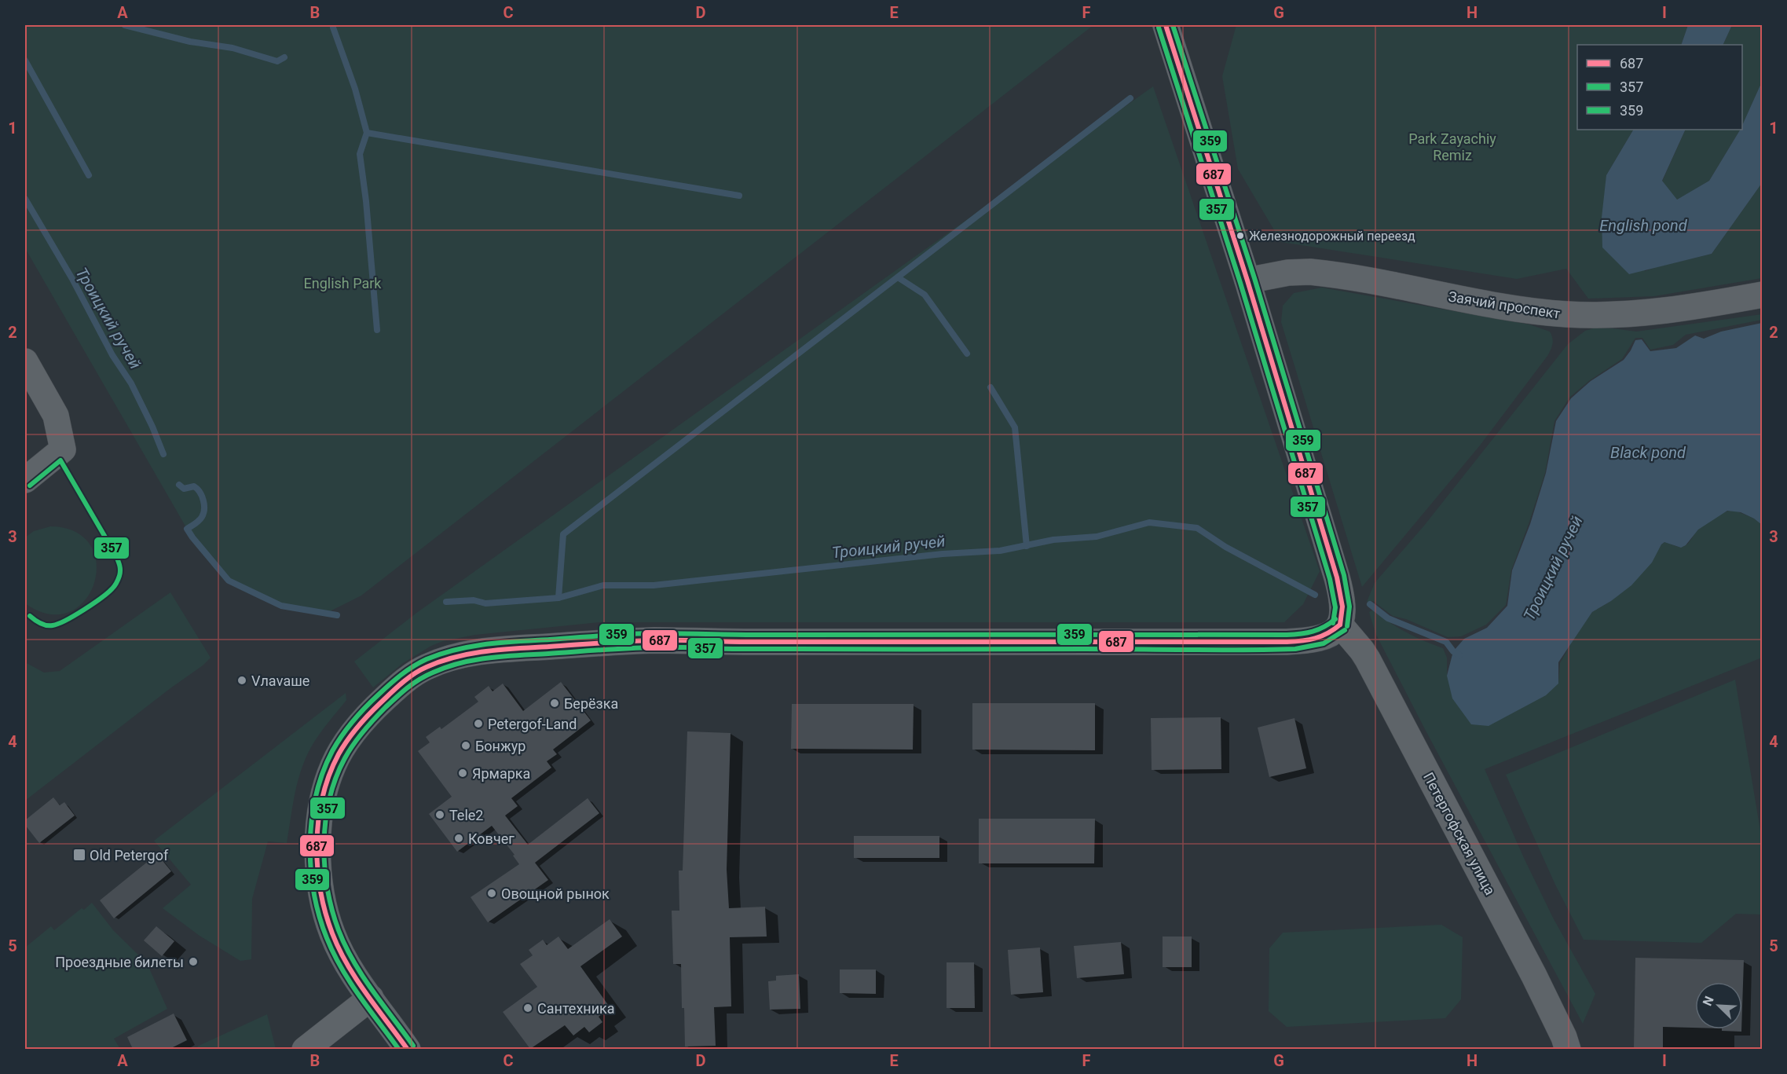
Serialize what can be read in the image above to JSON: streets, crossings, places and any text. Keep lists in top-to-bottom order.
{
  "streets": {
    "street": ["Заячий проспект", "Петергофская улица"]
  },
  "water": ["English pond", "Троицкий ручей", "Black pond"],
  "parks": ["Park Zayachiy Remiz", "English Park"],
  "places": {
    "other": [
      "Железнодорожный переезд",
      "Vлаvаше",
      "Берёзка",
      "Petergof-Land",
      "Бонжур",
      "Ярмарка",
      "Tele2",
      "Ковчег",
      "Овощной рынок",
      "Проездные билеты",
      "Сантехника"
    ],
    "transit": ["Old Petergof"]
  },
  "lines": ["transit line 687", "transit line 359", "transit line 357"],
  "legend": ["687", "357", "359"],
  "north": "top left",
  "grid": {
    "columns": [
      "A",
      "B",
      "C",
      "D",
      "E",
      "F",
      "G",
      "H",
      "I"
    ],
    "rows": [
      "1",
      "2",
      "3",
      "4",
      "5"
    ]
  }
}
